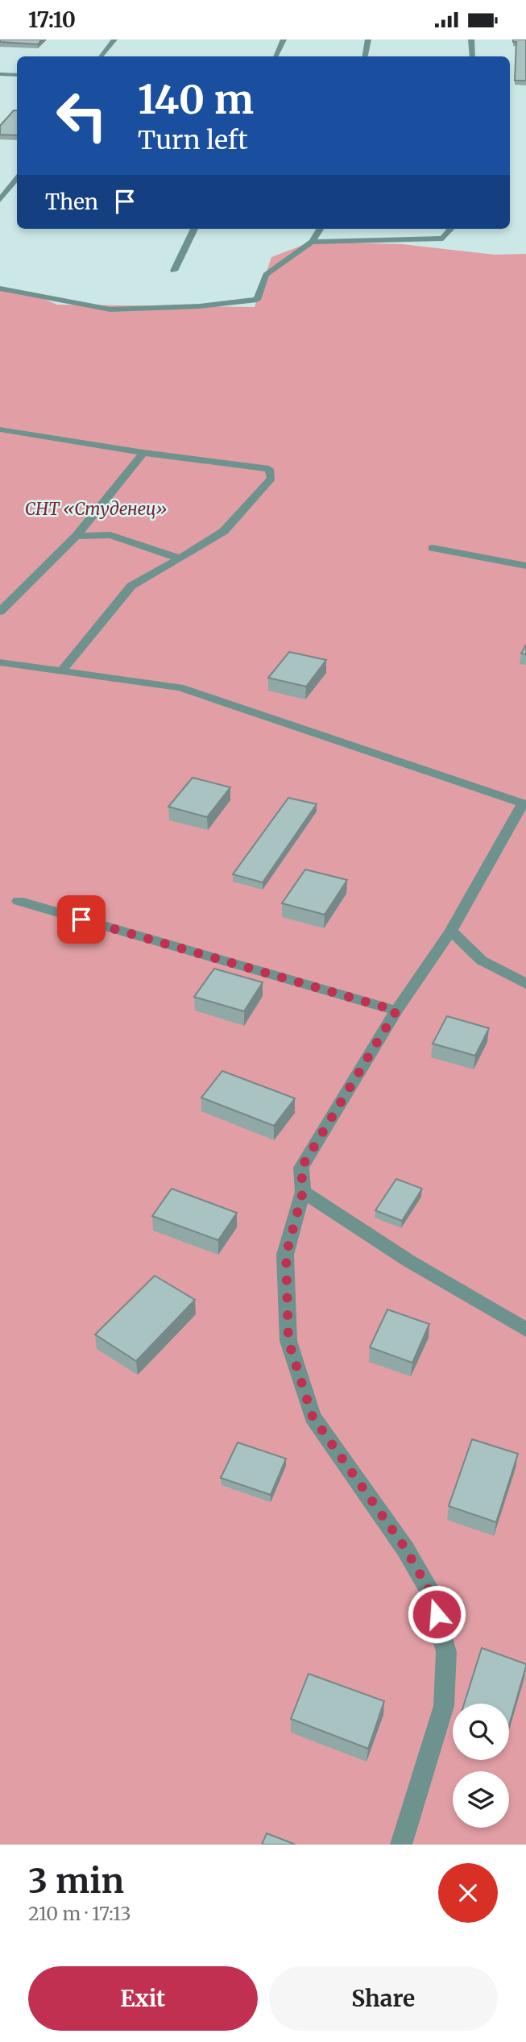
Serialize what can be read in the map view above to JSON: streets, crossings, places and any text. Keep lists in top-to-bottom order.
{
  "parks": ["СНТ «Студенец»"],
  "page": {
    "status": "17:10",
    "turn": ["140 m", "Turn left"],
    "then": "Then",
    "heading": ["3 min", "210 m · 17:13"],
    "buttons": ["Exit", "Share"]
  }
}
